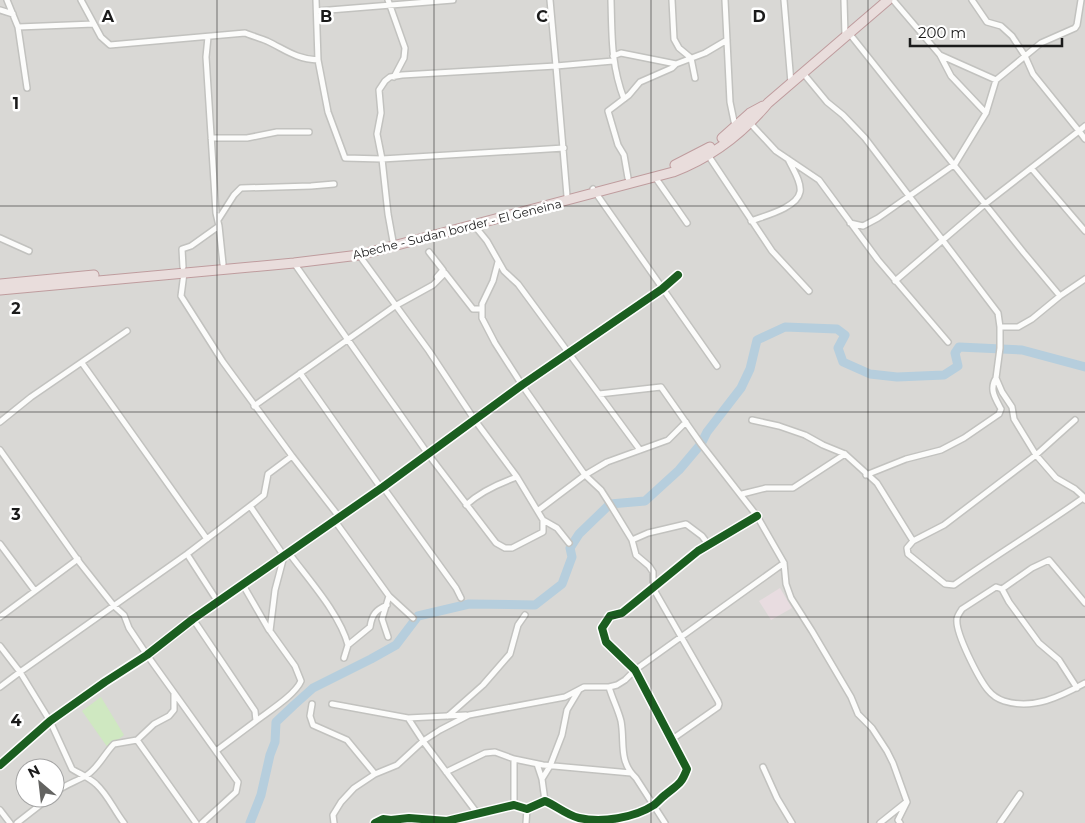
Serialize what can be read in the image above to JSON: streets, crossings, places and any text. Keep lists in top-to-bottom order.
{
  "streets": {
    "highway": ["Abeche - Sudan border - El Geneina"]
  },
  "scale_bar": "200 m",
  "north": "top left",
  "grid": {
    "columns": [
      "A",
      "B",
      "C",
      "D"
    ],
    "rows": [
      "1",
      "2",
      "3",
      "4"
    ]
  }
}
